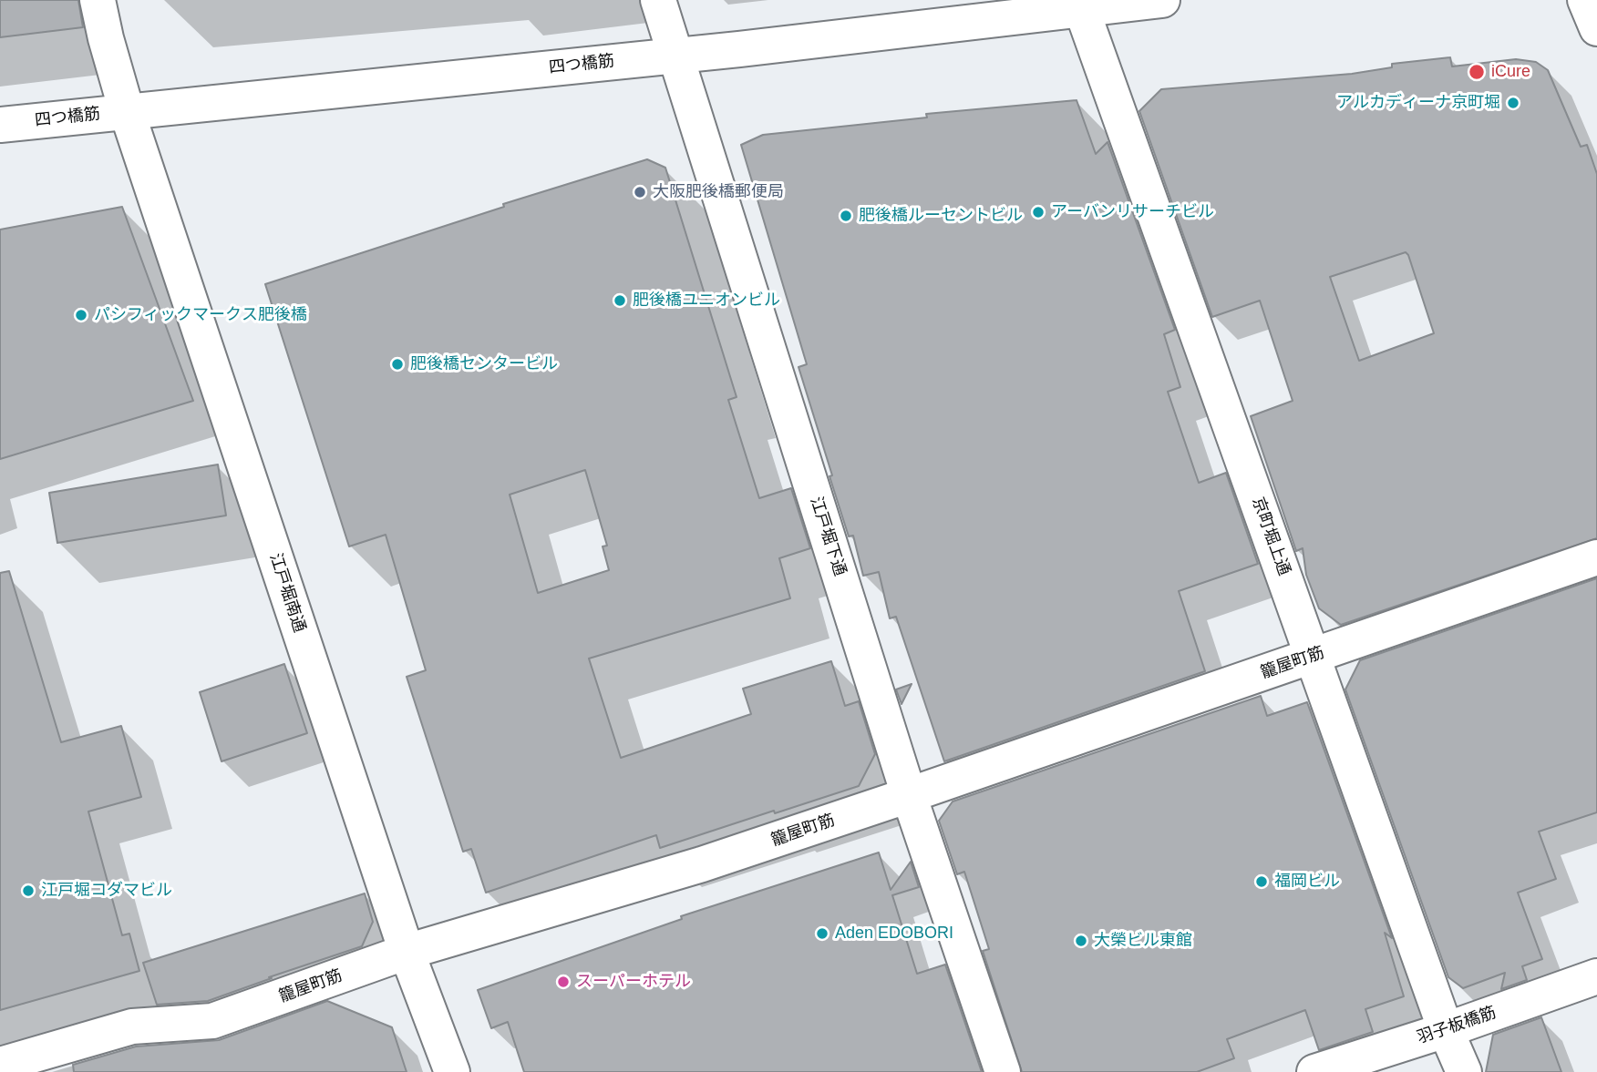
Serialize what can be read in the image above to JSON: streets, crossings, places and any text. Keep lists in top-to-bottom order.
{
  "streets": {
    "street": [
      "四つ橋筋",
      "江戸堀下通",
      "京町堀上通",
      "江戸堀南通",
      "籠屋町筋",
      "羽子板橋筋"
    ]
  },
  "crossings": [
    ["四つ橋筋", "江戸堀下通"],
    ["四つ橋筋", "京町堀上通"],
    ["四つ橋筋", "江戸堀南通"],
    ["江戸堀下通", "籠屋町筋"],
    ["京町堀上通", "籠屋町筋"],
    ["京町堀上通", "羽子板橋筋"],
    ["江戸堀南通", "籠屋町筋"]
  ],
  "places": [
    "iCure",
    "アルカディーナ京町堀",
    "大阪肥後橋郵便局",
    "アーバンリサーチビル",
    "肥後橋ルーセントビル",
    "肥後橋ユニオンビル",
    "パシフィックマークス肥後橋",
    "肥後橋センタービル",
    "福岡ビル",
    "江戸堀コダマビル",
    "Aden EDOBORI",
    "大榮ビル東館",
    "スーパーホテル"
  ]
}
